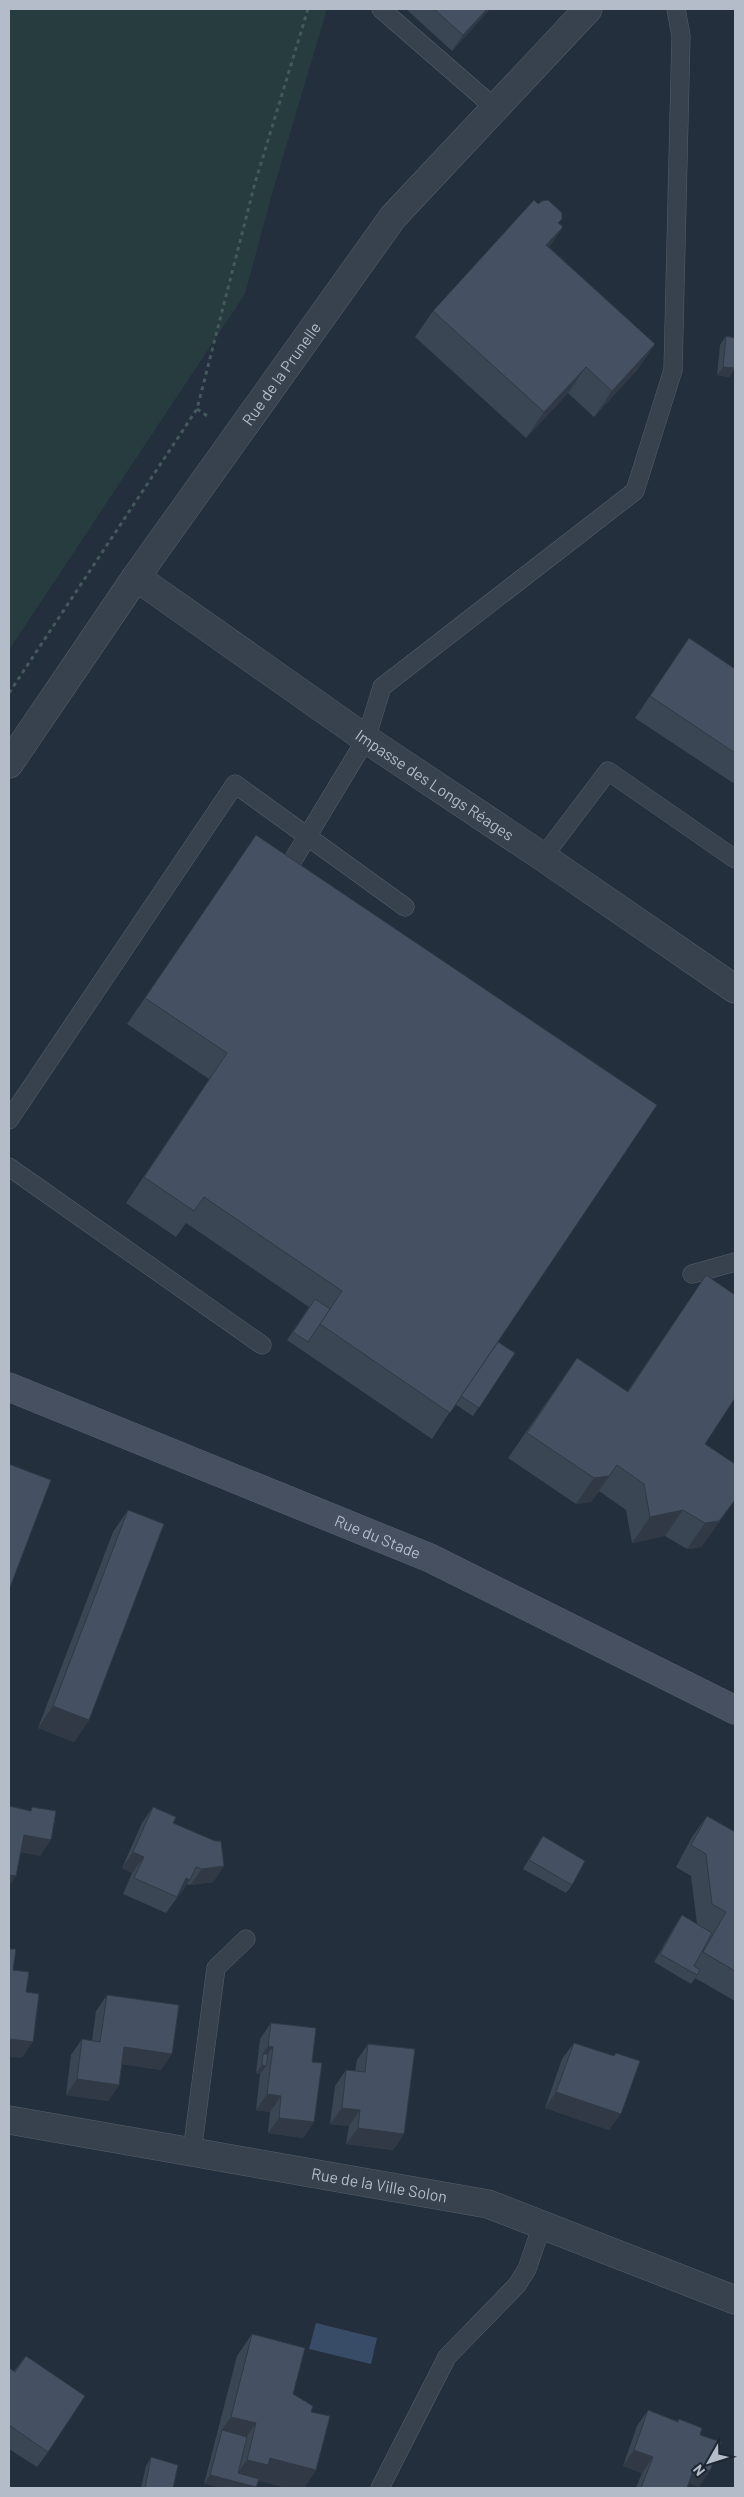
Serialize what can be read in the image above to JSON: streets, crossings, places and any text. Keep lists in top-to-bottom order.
{
  "streets": {
    "main road": ["Rue du Stade"],
    "street": ["Rue de la Prunelle", "Impasse des Longs Réages", "Rue de la Ville Solon"]
  },
  "crossings": [
    ["Rue de la Prunelle", "Impasse des Longs Réages"]
  ],
  "north": "bottom left"
}
